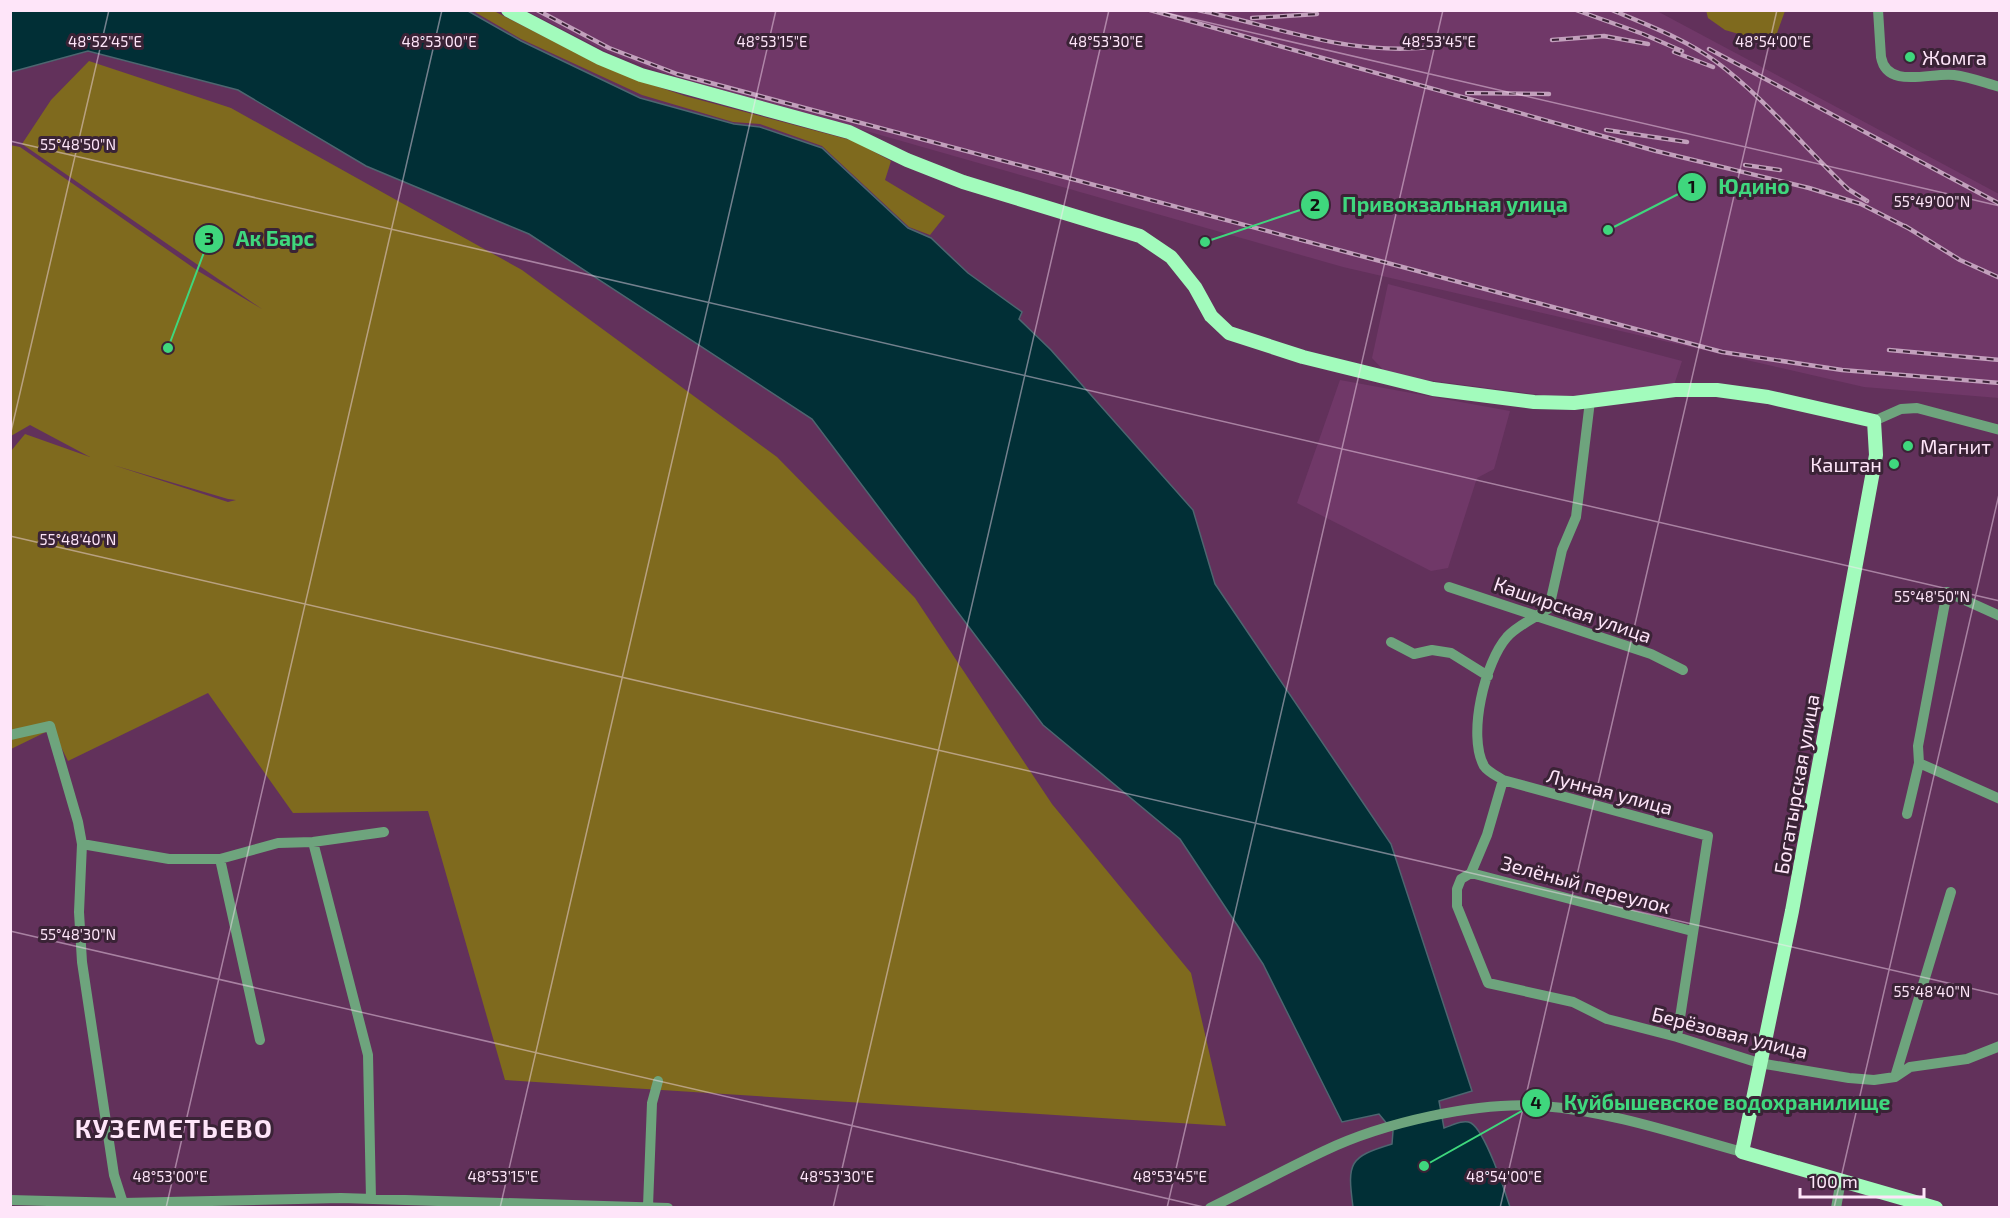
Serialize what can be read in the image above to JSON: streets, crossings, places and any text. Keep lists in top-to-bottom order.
{
  "streets": {
    "main road": ["Богатырская улица"],
    "street": [
      "Каширская улица",
      "Лунная улица",
      "Зелёный переулок",
      "Берёзовая улица"
    ]
  },
  "crossings": [
    ["Богатырская улица", "Берёзовая улица"],
    ["Лунная улица", "Зелёный переулок"],
    ["Зелёный переулок", "Берёзовая улица"]
  ],
  "districts": ["КУЗЕМЕТЬЕВО"],
  "places": [
    "Жомга",
    "Юдино",
    "Привокзальная улица",
    "Ак Барс",
    "Магнит",
    "Каштан",
    "Куйбышевское водохранилище"
  ],
  "scale_bar": "100 m",
  "coordinates": [
    "48°52'45\"E",
    "48°53'00\"E",
    "48°53'15\"E",
    "48°53'30\"E",
    "48°53'45\"E",
    "48°54'00\"E",
    "55°48'50\"N",
    "55°49'00\"N",
    "55°48'40\"N",
    "55°48'30\"N"
  ]
}
